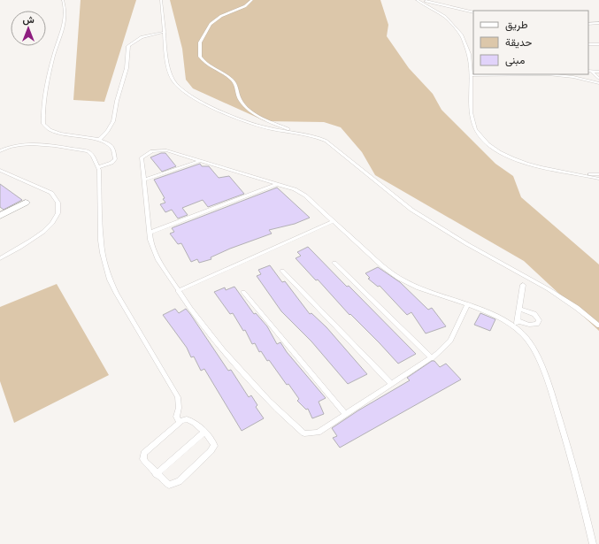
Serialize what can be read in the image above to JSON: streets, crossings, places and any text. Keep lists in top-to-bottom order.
{
  "legend": ["طريق", "حديقة", "مبنى"],
  "north": "top"
}
